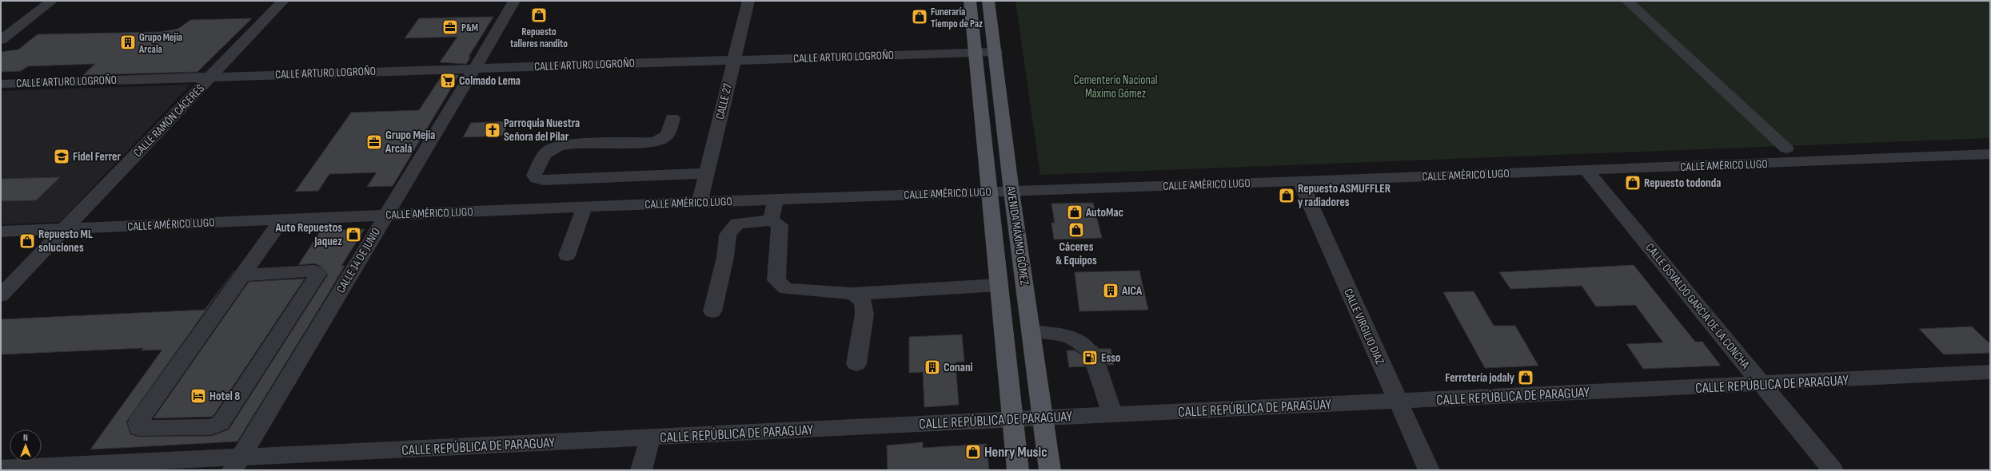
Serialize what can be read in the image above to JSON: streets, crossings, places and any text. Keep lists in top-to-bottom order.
{
  "streets": {
    "main road": ["AVENIDA MÁXIMO GÓMEZ"],
    "street": [
      "CALLE ARTURO LOGROÑO",
      "CALLE 27",
      "CALLE RAMÓN CÁCERES",
      "CALLE AMÉRICO LUGO",
      "CALLE 14 DE JUNIO",
      "CALLE OSVALDO GARCÍA DE LA CONCHA",
      "CALLE VIRGILIO DIAZ",
      "CALLE REPÚBLICA DE PARAGUAY"
    ]
  },
  "crossings": [
    ["CALLE ARTURO LOGROÑO", "CALLE 27"],
    ["CALLE ARTURO LOGROÑO", "CALLE RAMÓN CÁCERES"],
    ["CALLE ARTURO LOGROÑO", "AVENIDA MÁXIMO GÓMEZ"],
    ["CALLE ARTURO LOGROÑO", "CALLE 14 DE JUNIO"],
    ["CALLE 27", "CALLE AMÉRICO LUGO"],
    ["CALLE RAMÓN CÁCERES", "CALLE AMÉRICO LUGO"],
    ["CALLE AMÉRICO LUGO", "AVENIDA MÁXIMO GÓMEZ"],
    ["CALLE AMÉRICO LUGO", "CALLE 14 DE JUNIO"],
    ["CALLE AMÉRICO LUGO", "CALLE OSVALDO GARCÍA DE LA CONCHA"],
    ["CALLE AMÉRICO LUGO", "CALLE VIRGILIO DIAZ"],
    ["AVENIDA MÁXIMO GÓMEZ", "CALLE REPÚBLICA DE PARAGUAY"],
    ["CALLE 14 DE JUNIO", "CALLE REPÚBLICA DE PARAGUAY"],
    ["CALLE OSVALDO GARCÍA DE LA CONCHA", "CALLE REPÚBLICA DE PARAGUAY"],
    ["CALLE VIRGILIO DIAZ", "CALLE REPÚBLICA DE PARAGUAY"]
  ],
  "parks": ["Cementerio Nacional Máximo Gómez"],
  "places": {
    "shop": [
      "Repuesto talleres nandito",
      "Funeraría Tiempo de Paz",
      "Repuesto todonda",
      "Repuesto ASMUFFLER y radiadores",
      "AutoMac",
      "Cáceres & Equipos",
      "Auto Repuestos Jaquez",
      "Repuesto ML soluciones",
      "Ferretería jodaly",
      "Henry Music"
    ],
    "office": ["P&M", "Grupo Mejía Arcalá"],
    "building": ["Grupo Mejía Arcala", "AICA", "Conani"],
    "supermarket": ["Colmado Lema"],
    "church": ["Parroquia Nuestra Señora del Pilar"],
    "school or university": ["Fidel Ferrer"],
    "fuel station": ["Esso"],
    "hotel": ["Hotel 8"]
  },
  "north": "top"
}
